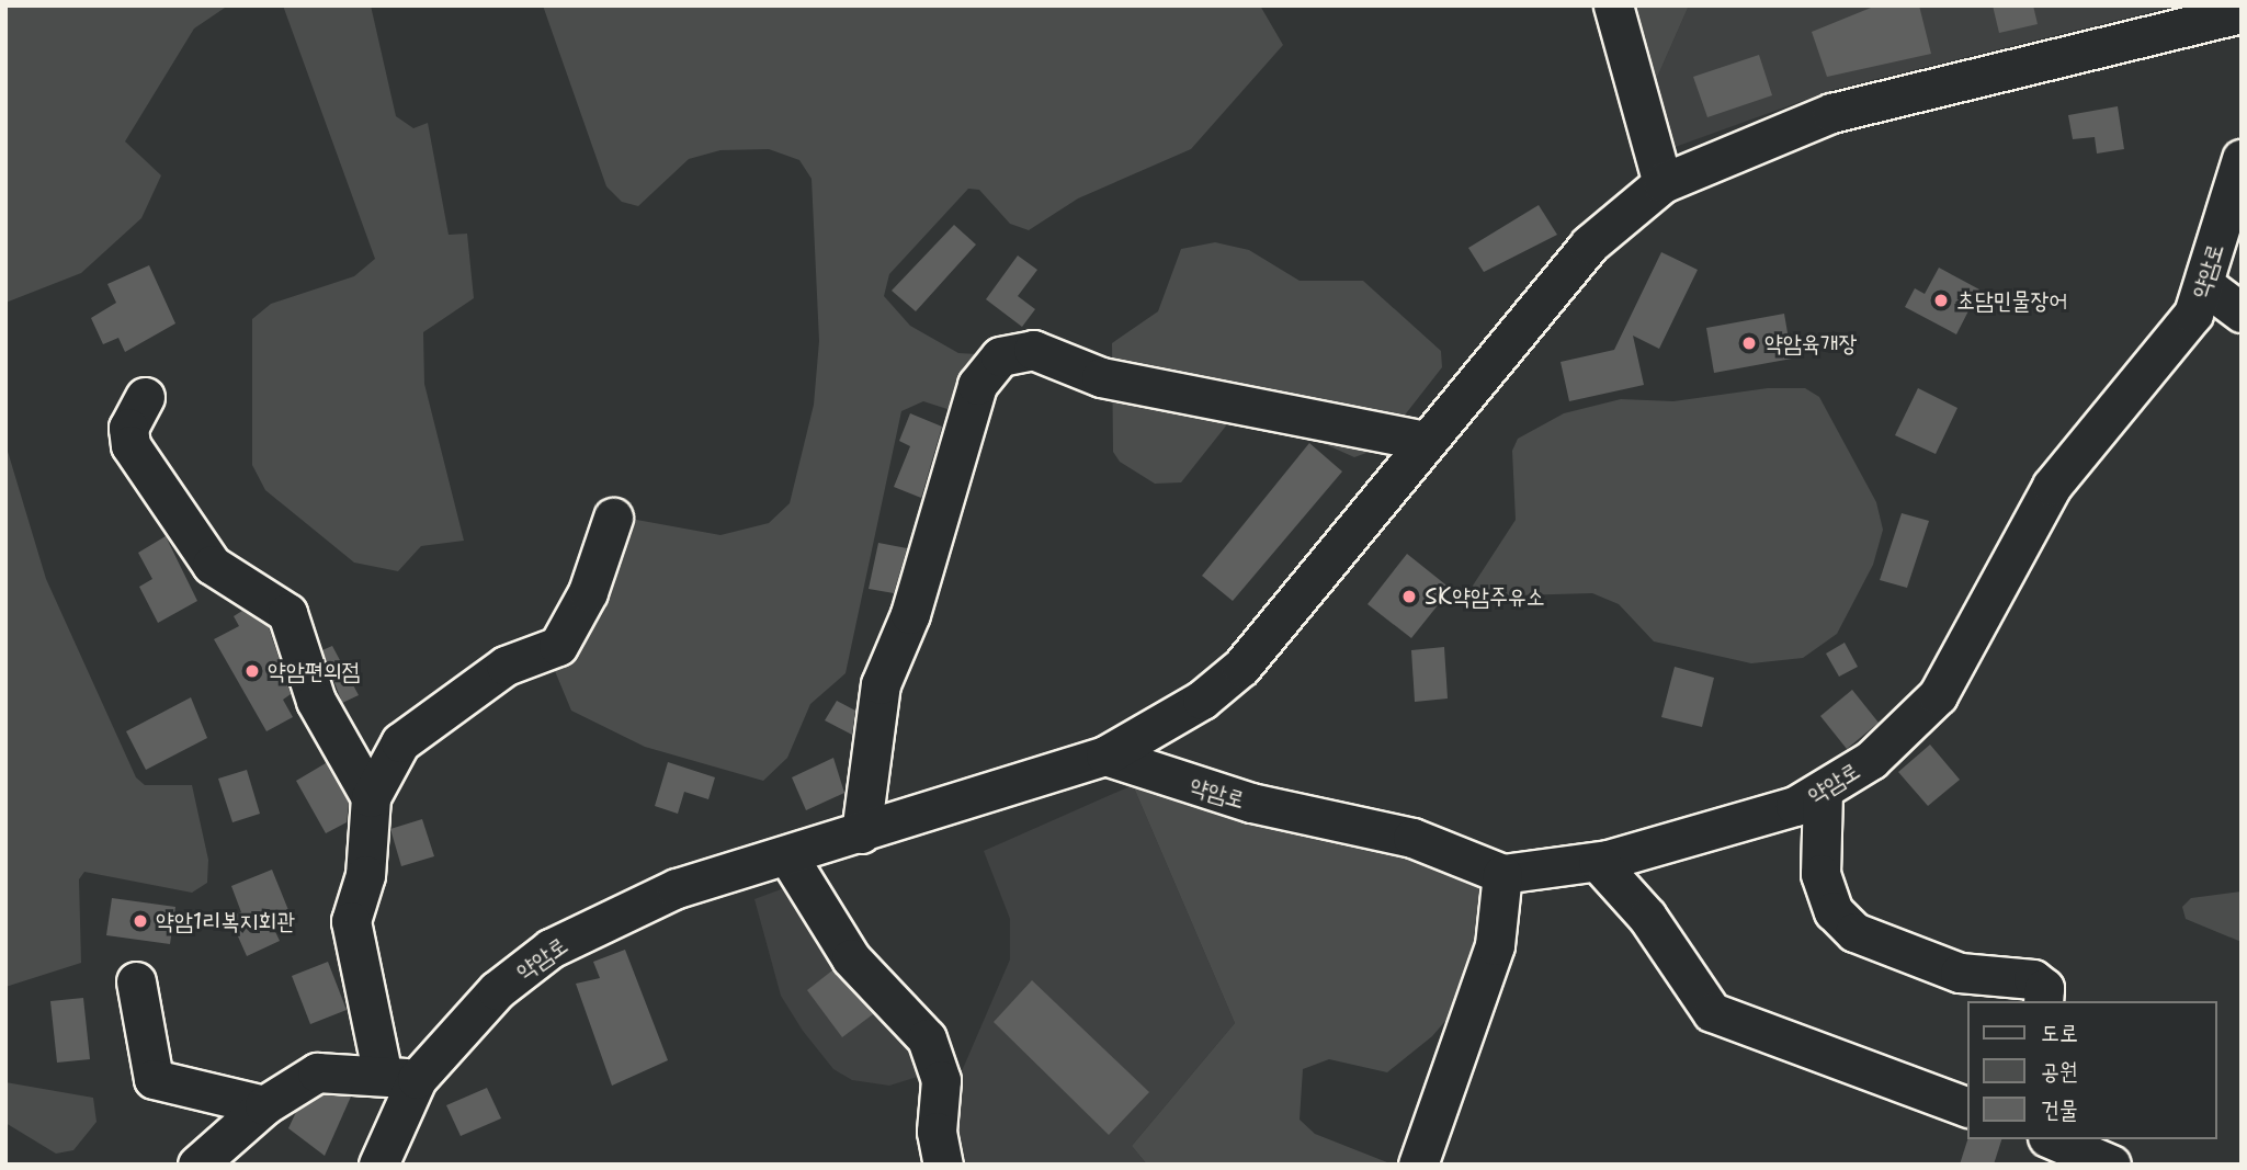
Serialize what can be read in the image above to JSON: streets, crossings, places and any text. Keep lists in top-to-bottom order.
{
  "streets": {
    "street": ["약암로"]
  },
  "places": [
    "초담민물장어",
    "약암육개장",
    "SK약암주유소",
    "약암편의점",
    "약암1리복지회관"
  ],
  "legend": ["도로", "공원", "건물"]
}
